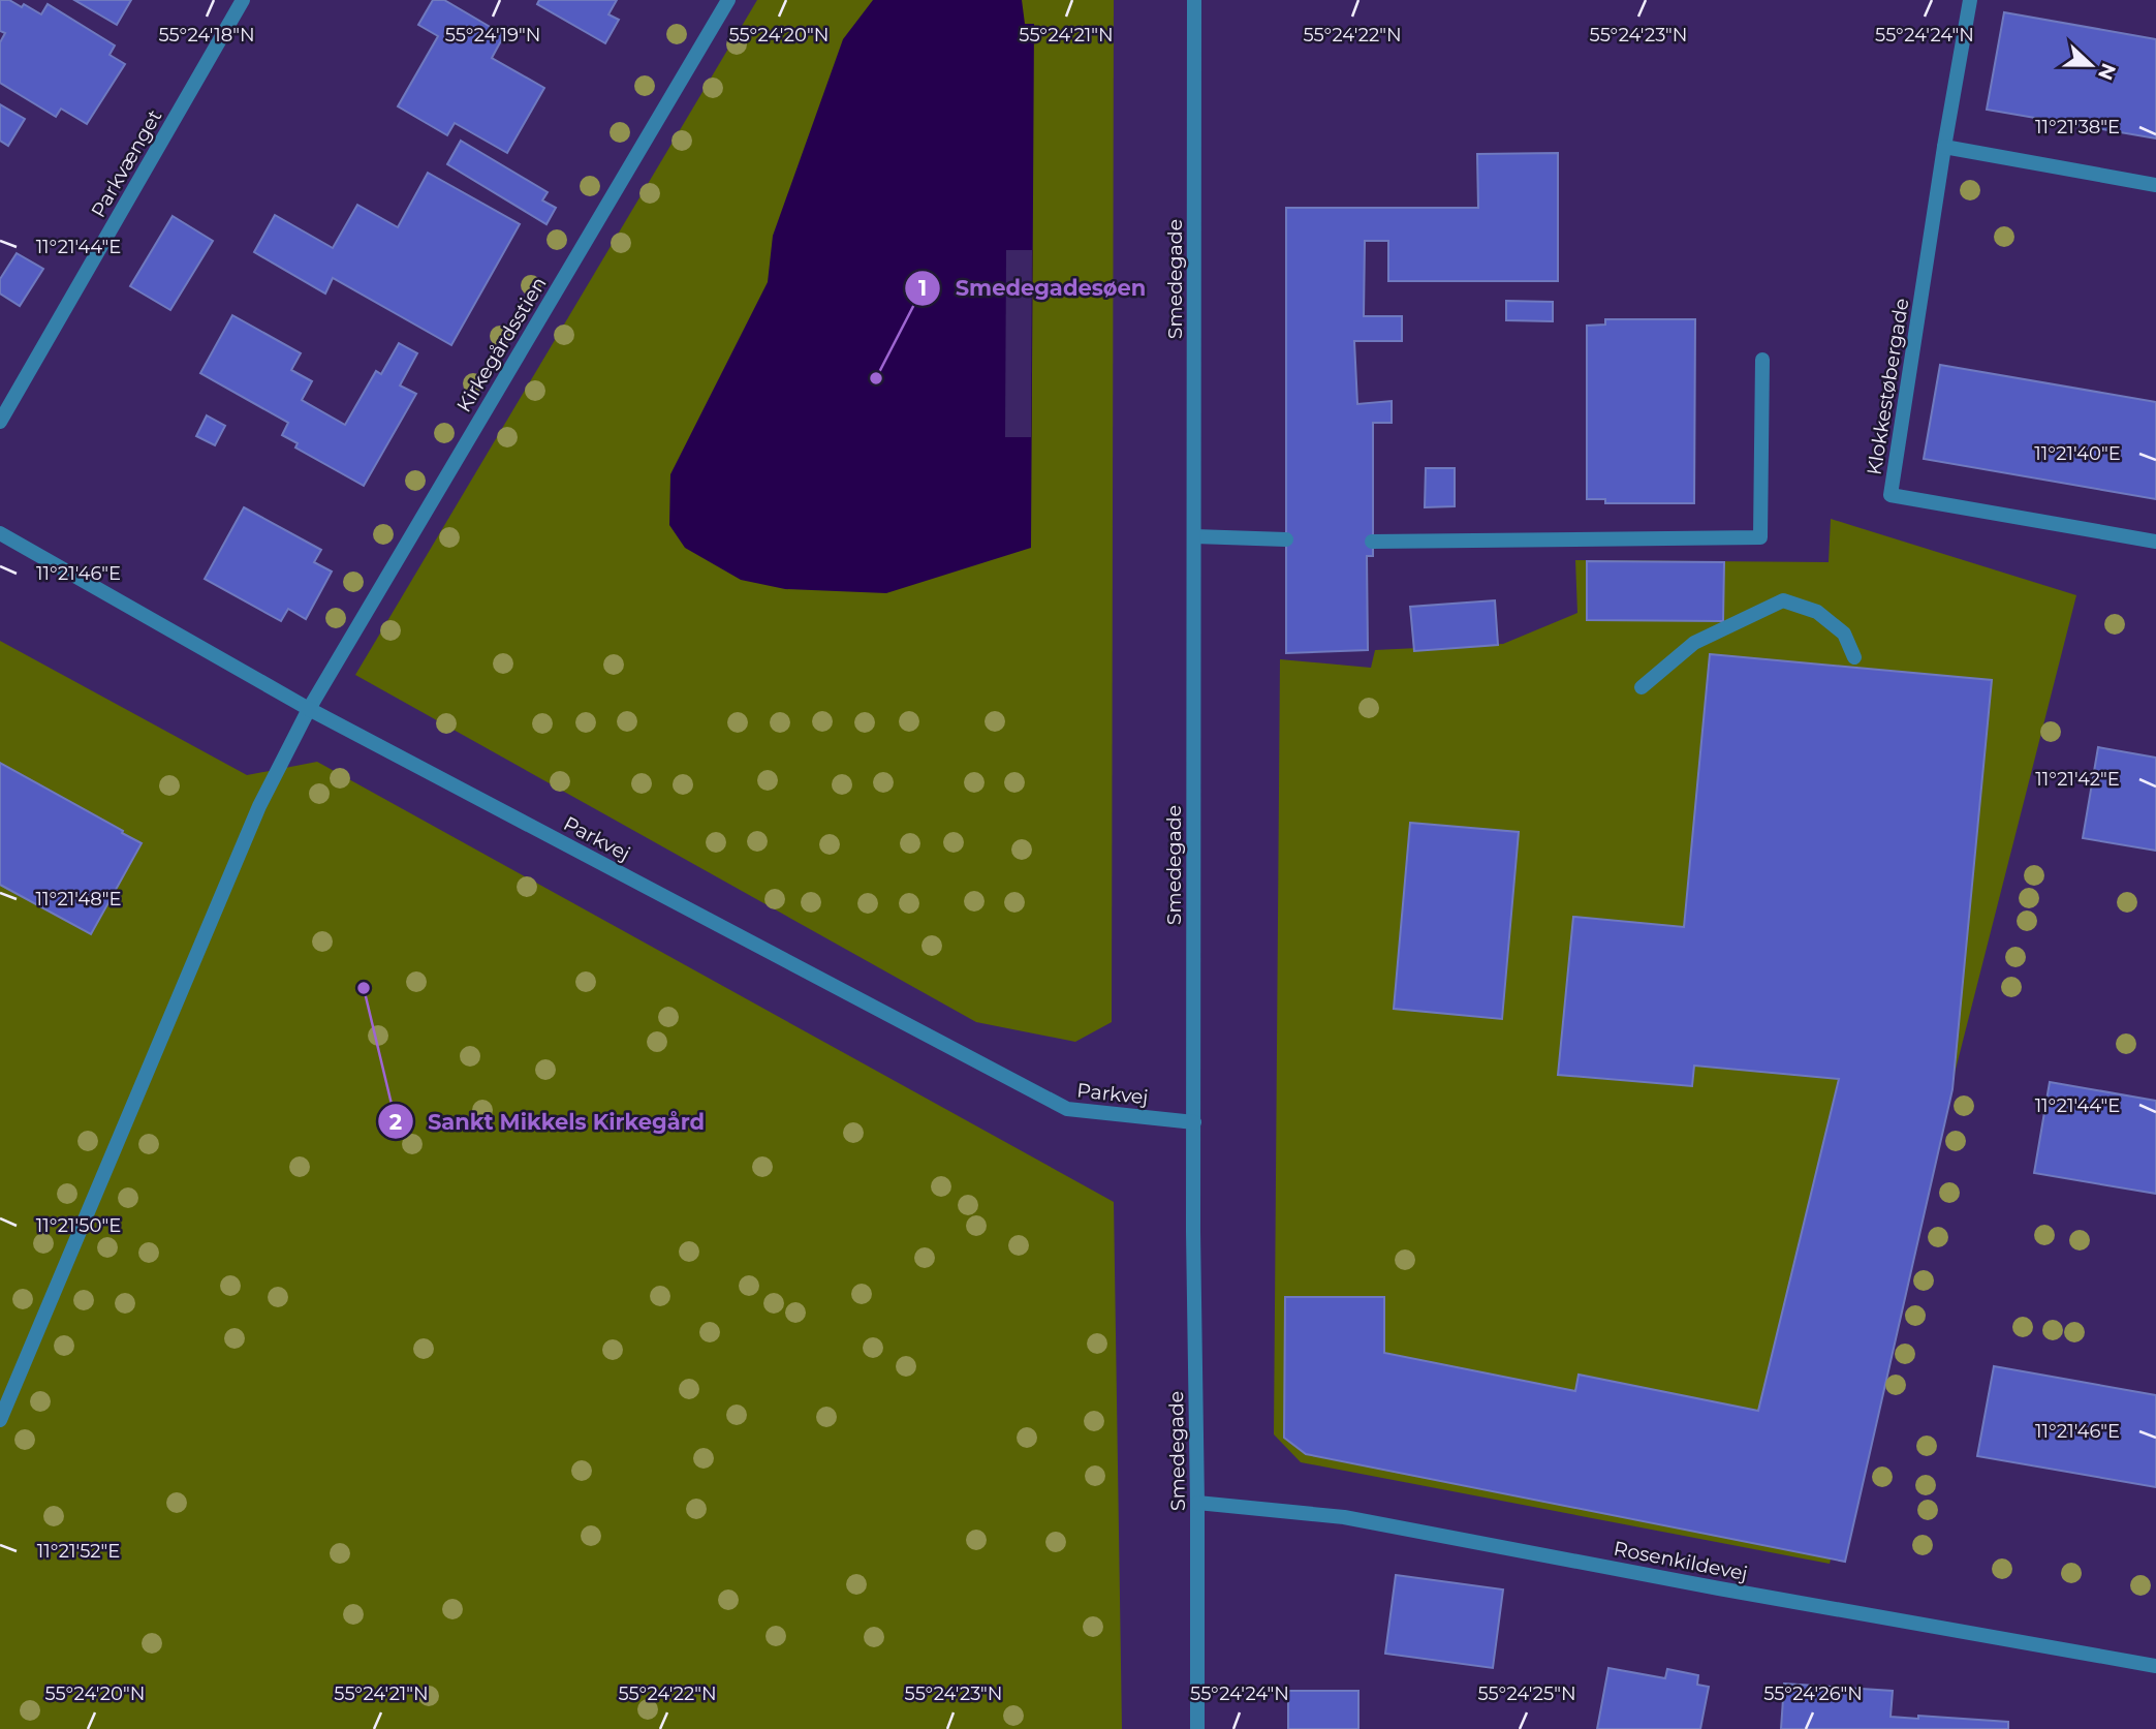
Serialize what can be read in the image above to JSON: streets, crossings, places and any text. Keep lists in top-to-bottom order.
{
  "streets": {
    "street": [
      "Parkvænget",
      "Smedegade",
      "Kirkegårdsstien",
      "Klokkestøbergade",
      "Parkvej",
      "Rosenkildevej"
    ]
  },
  "crossings": [
    ["Smedegade", "Parkvej"],
    ["Smedegade", "Rosenkildevej"],
    ["Kirkegårdsstien", "Parkvej"]
  ],
  "places": ["Smedegadesøen", "Sankt Mikkels Kirkegård"],
  "north": "right",
  "coordinates": [
    "55°24'18\"N",
    "55°24'19\"N",
    "55°24'20\"N",
    "55°24'21\"N",
    "55°24'22\"N",
    "55°24'23\"N",
    "55°24'24\"N",
    "11°21'38\"E",
    "11°21'44\"E",
    "11°21'40\"E",
    "11°21'46\"E",
    "11°21'42\"E",
    "11°21'48\"E",
    "11°21'50\"E",
    "11°21'52\"E",
    "55°24'25\"N",
    "55°24'26\"N"
  ]
}
